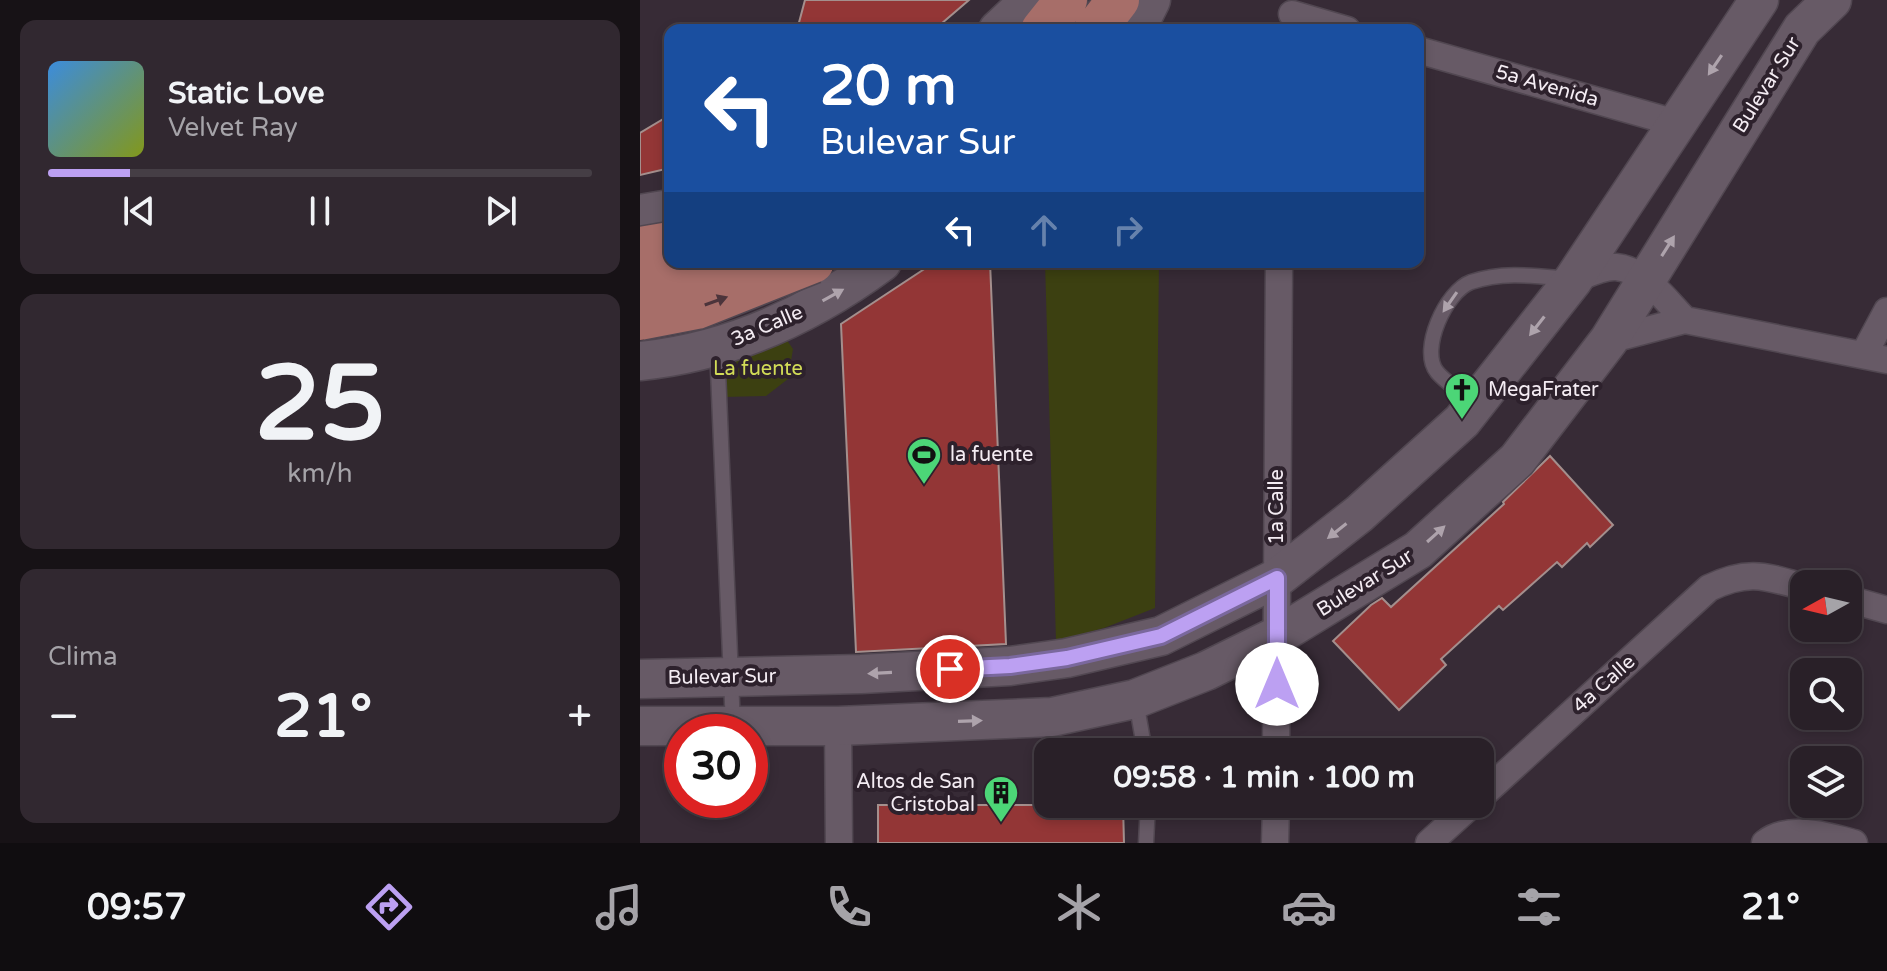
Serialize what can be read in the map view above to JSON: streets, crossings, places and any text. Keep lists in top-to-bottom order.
{
  "streets": {
    "main road": ["Bulevar Sur", "3a Calle"],
    "street": ["5a Avenida", "1a Calle", "4a Calle"]
  },
  "crossings": [
    ["Bulevar Sur", "5a Avenida"],
    ["Bulevar Sur", "1a Calle"]
  ],
  "parks": ["La fuente"],
  "places": {
    "church": ["MegaFrater"],
    "sports": ["la fuente"],
    "building": ["Altos de San Cristobal"]
  },
  "north": "left",
  "page": {
    "turn": ["20 m", "Bulevar Sur"],
    "song": ["Static Love", "Velvet Ray"],
    "tile": [
      ["25", "km/h"],
      "Clima"
    ],
    "heat": ["−", "21°", "+"],
    "limit": "30",
    "trip": "09:58 · 1 min · 100 m",
    "tabs": ["09:57", "21°"]
  }
}
